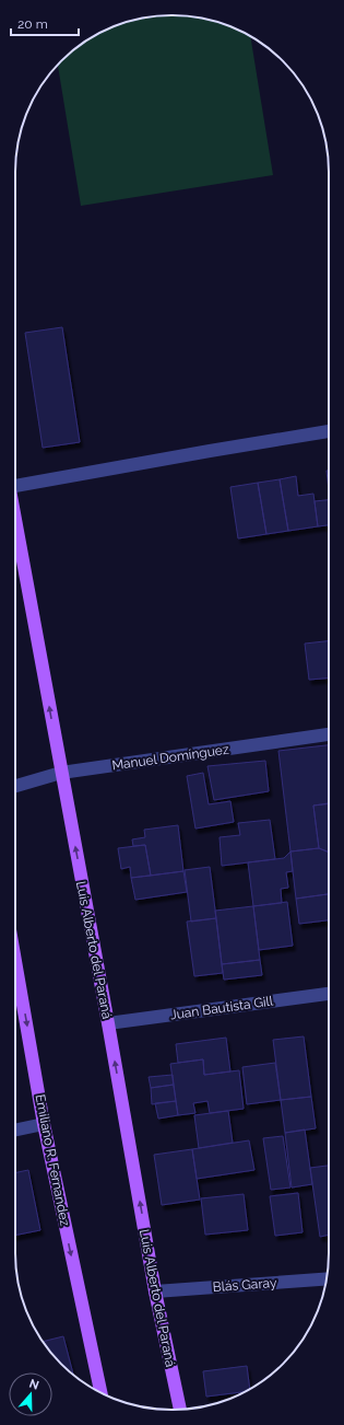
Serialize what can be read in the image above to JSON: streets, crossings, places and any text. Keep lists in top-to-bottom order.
{
  "streets": {
    "main road": ["Luis Alberto del Paraná", "Emiliano R. Fernandez"],
    "street": ["Manuel Domínguez", "Juan Bautista Gill", "Blás Garay"]
  },
  "crossings": [
    ["Manuel Domínguez", "Luis Alberto del Paraná"],
    ["Luis Alberto del Paraná", "Juan Bautista Gill"],
    ["Luis Alberto del Paraná", "Blás Garay"]
  ],
  "one_way": ["Luis Alberto del Paraná", "Emiliano R. Fernandez"],
  "scale_bar": "20 m",
  "north": "top"
}
